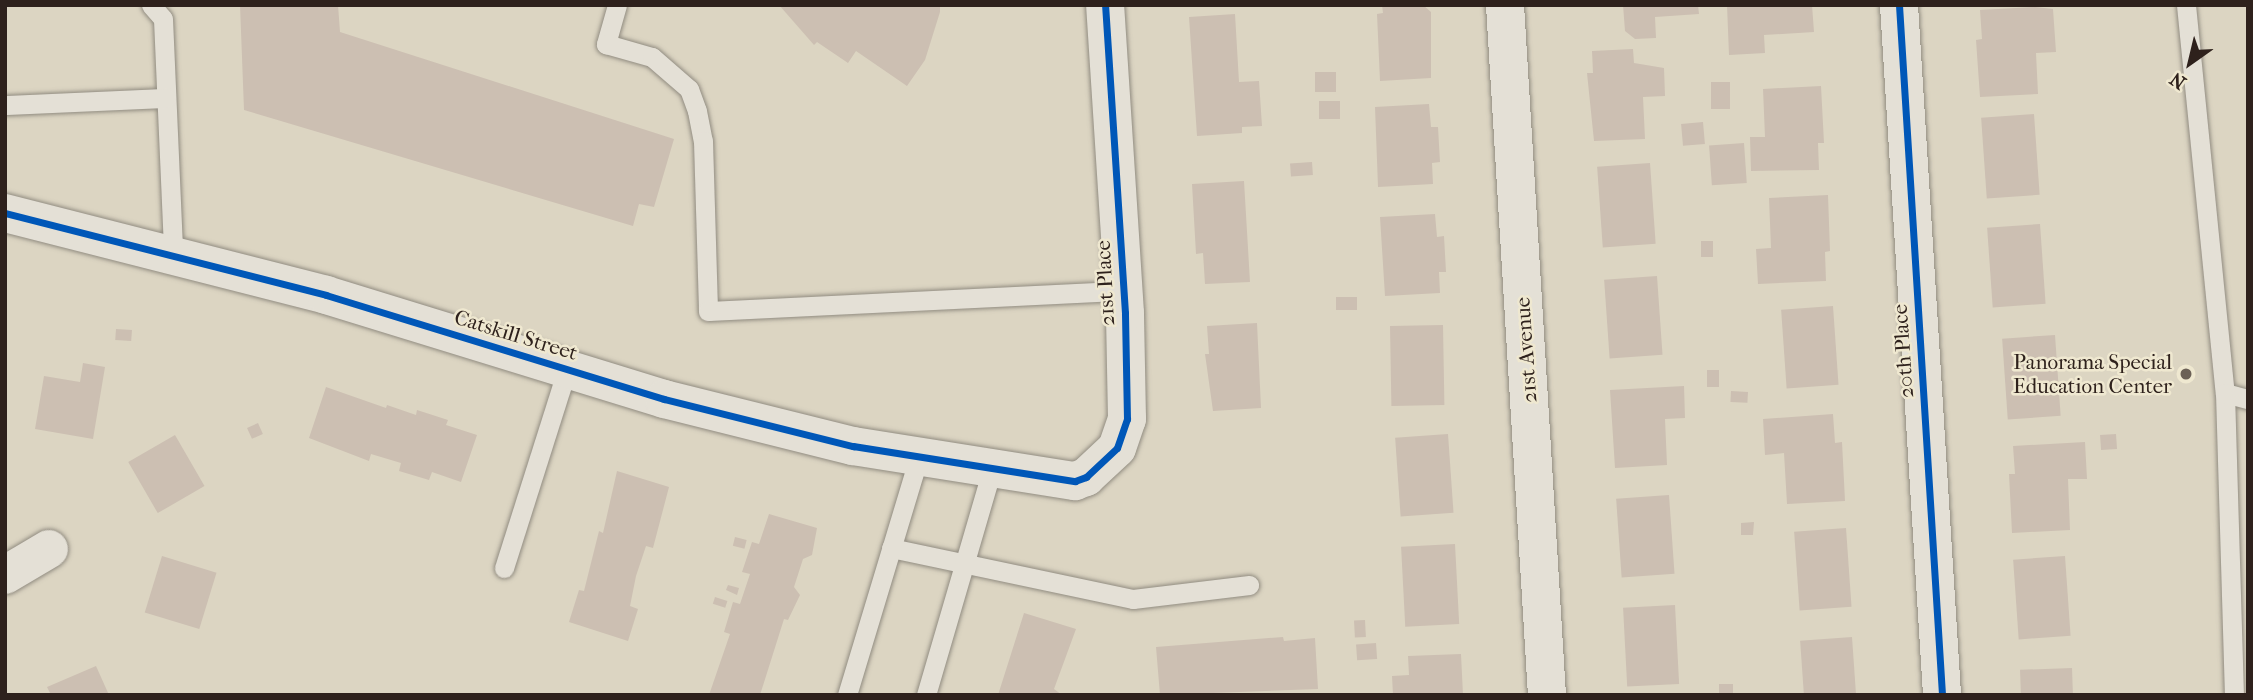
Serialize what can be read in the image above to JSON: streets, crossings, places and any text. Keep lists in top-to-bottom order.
{
  "streets": {
    "street": [
      "21st Place",
      "Catskill Street",
      "21st Avenue",
      "20th Place"
    ]
  },
  "crossings": [
    ["21st Place", "Catskill Street"]
  ],
  "places": ["Panorama Special Education Center"],
  "north": "bottom left"
}
